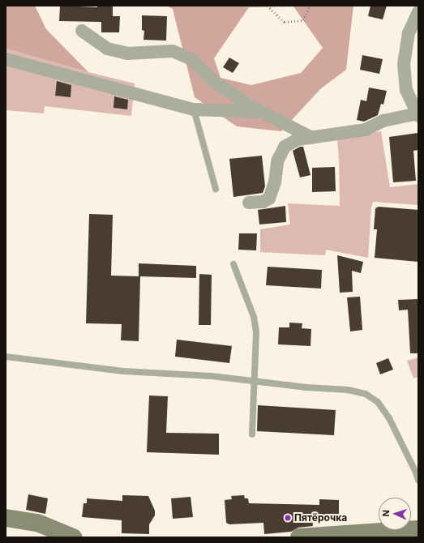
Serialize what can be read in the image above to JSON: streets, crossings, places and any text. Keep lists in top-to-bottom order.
{
  "places": ["Пятёрочка"],
  "north": "left"
}
